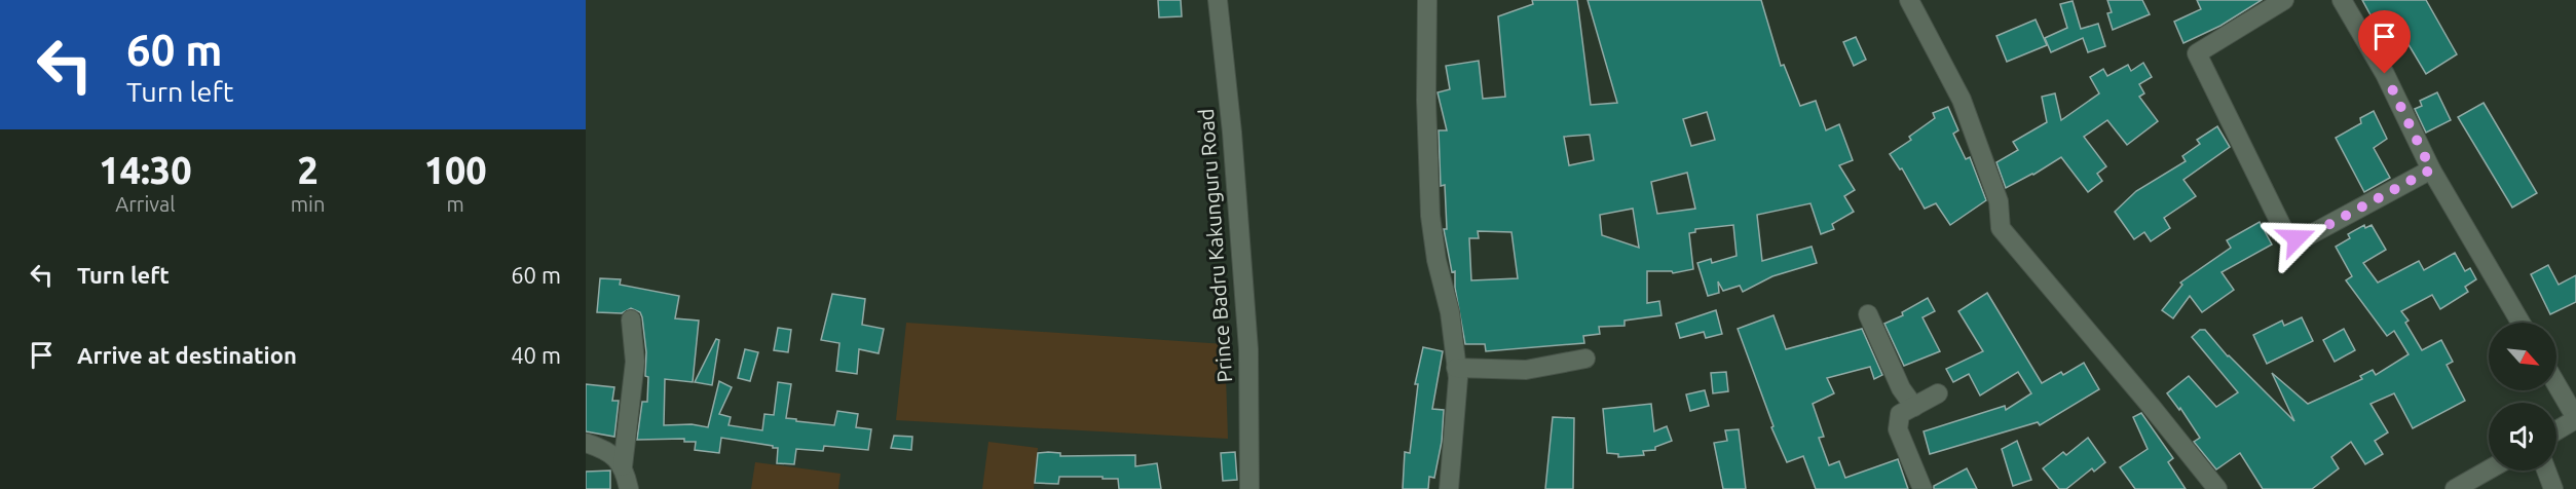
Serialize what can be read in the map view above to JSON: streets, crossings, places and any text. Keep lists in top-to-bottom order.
{
  "streets": {
    "street": ["Prince Badru Kakunguru Road"]
  },
  "north": "bottom right",
  "page": {
    "turn": ["60 m", "Turn left"],
    "eta": [
      "14:30",
      "Arrival",
      "2",
      "min",
      "100",
      "m"
    ],
    "list": [
      {
        "name": "Turn left",
        "value": "60 m"
      },
      {
        "name": "Arrive at destination",
        "value": "40 m"
      }
    ]
  }
}
